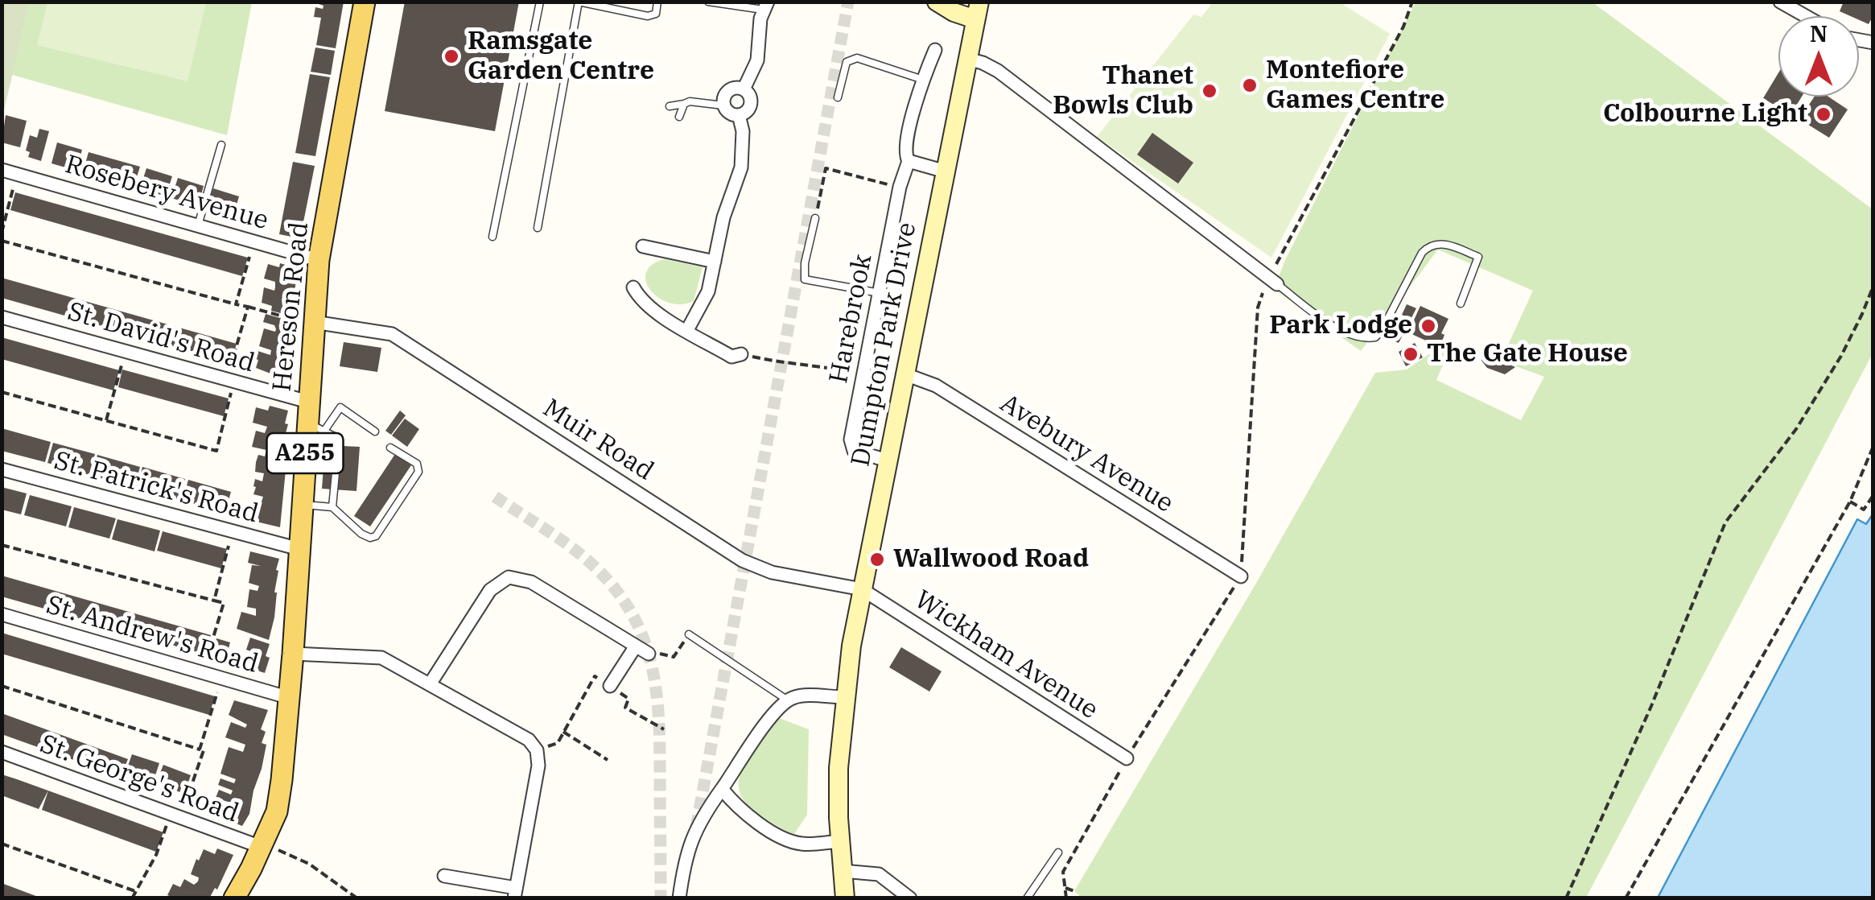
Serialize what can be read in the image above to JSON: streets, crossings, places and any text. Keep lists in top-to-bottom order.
{
  "streets": {
    "main road": ["Hereson Road", "A255"],
    "street": [
      "Rosebery Avenue",
      "Harebrook",
      "St. David's Road",
      "Dumpton Park Drive",
      "Muir Road",
      "Avebury Avenue",
      "St. Patrick's Road",
      "St. Andrew's Road",
      "Wickham Avenue",
      "St. George's Road"
    ]
  },
  "crossings": [
    ["Rosebery Avenue", "Hereson Road"],
    ["Hereson Road", "St. David's Road"],
    ["Hereson Road", "Muir Road"],
    ["Hereson Road", "St. Patrick's Road"],
    ["Hereson Road", "St. Andrew's Road"],
    ["Hereson Road", "St. George's Road"],
    ["Harebrook", "Dumpton Park Drive"],
    ["Dumpton Park Drive", "Muir Road"],
    ["Dumpton Park Drive", "Avebury Avenue"],
    ["Dumpton Park Drive", "Wickham Avenue"],
    ["Muir Road", "Wickham Avenue"]
  ],
  "places": [
    "Ramsgate Garden Centre",
    "Montefiore Games Centre",
    "Thanet Bowls Club",
    "Colbourne Light",
    "Park Lodge",
    "The Gate House",
    "Wallwood Road"
  ],
  "north": "top"
}
